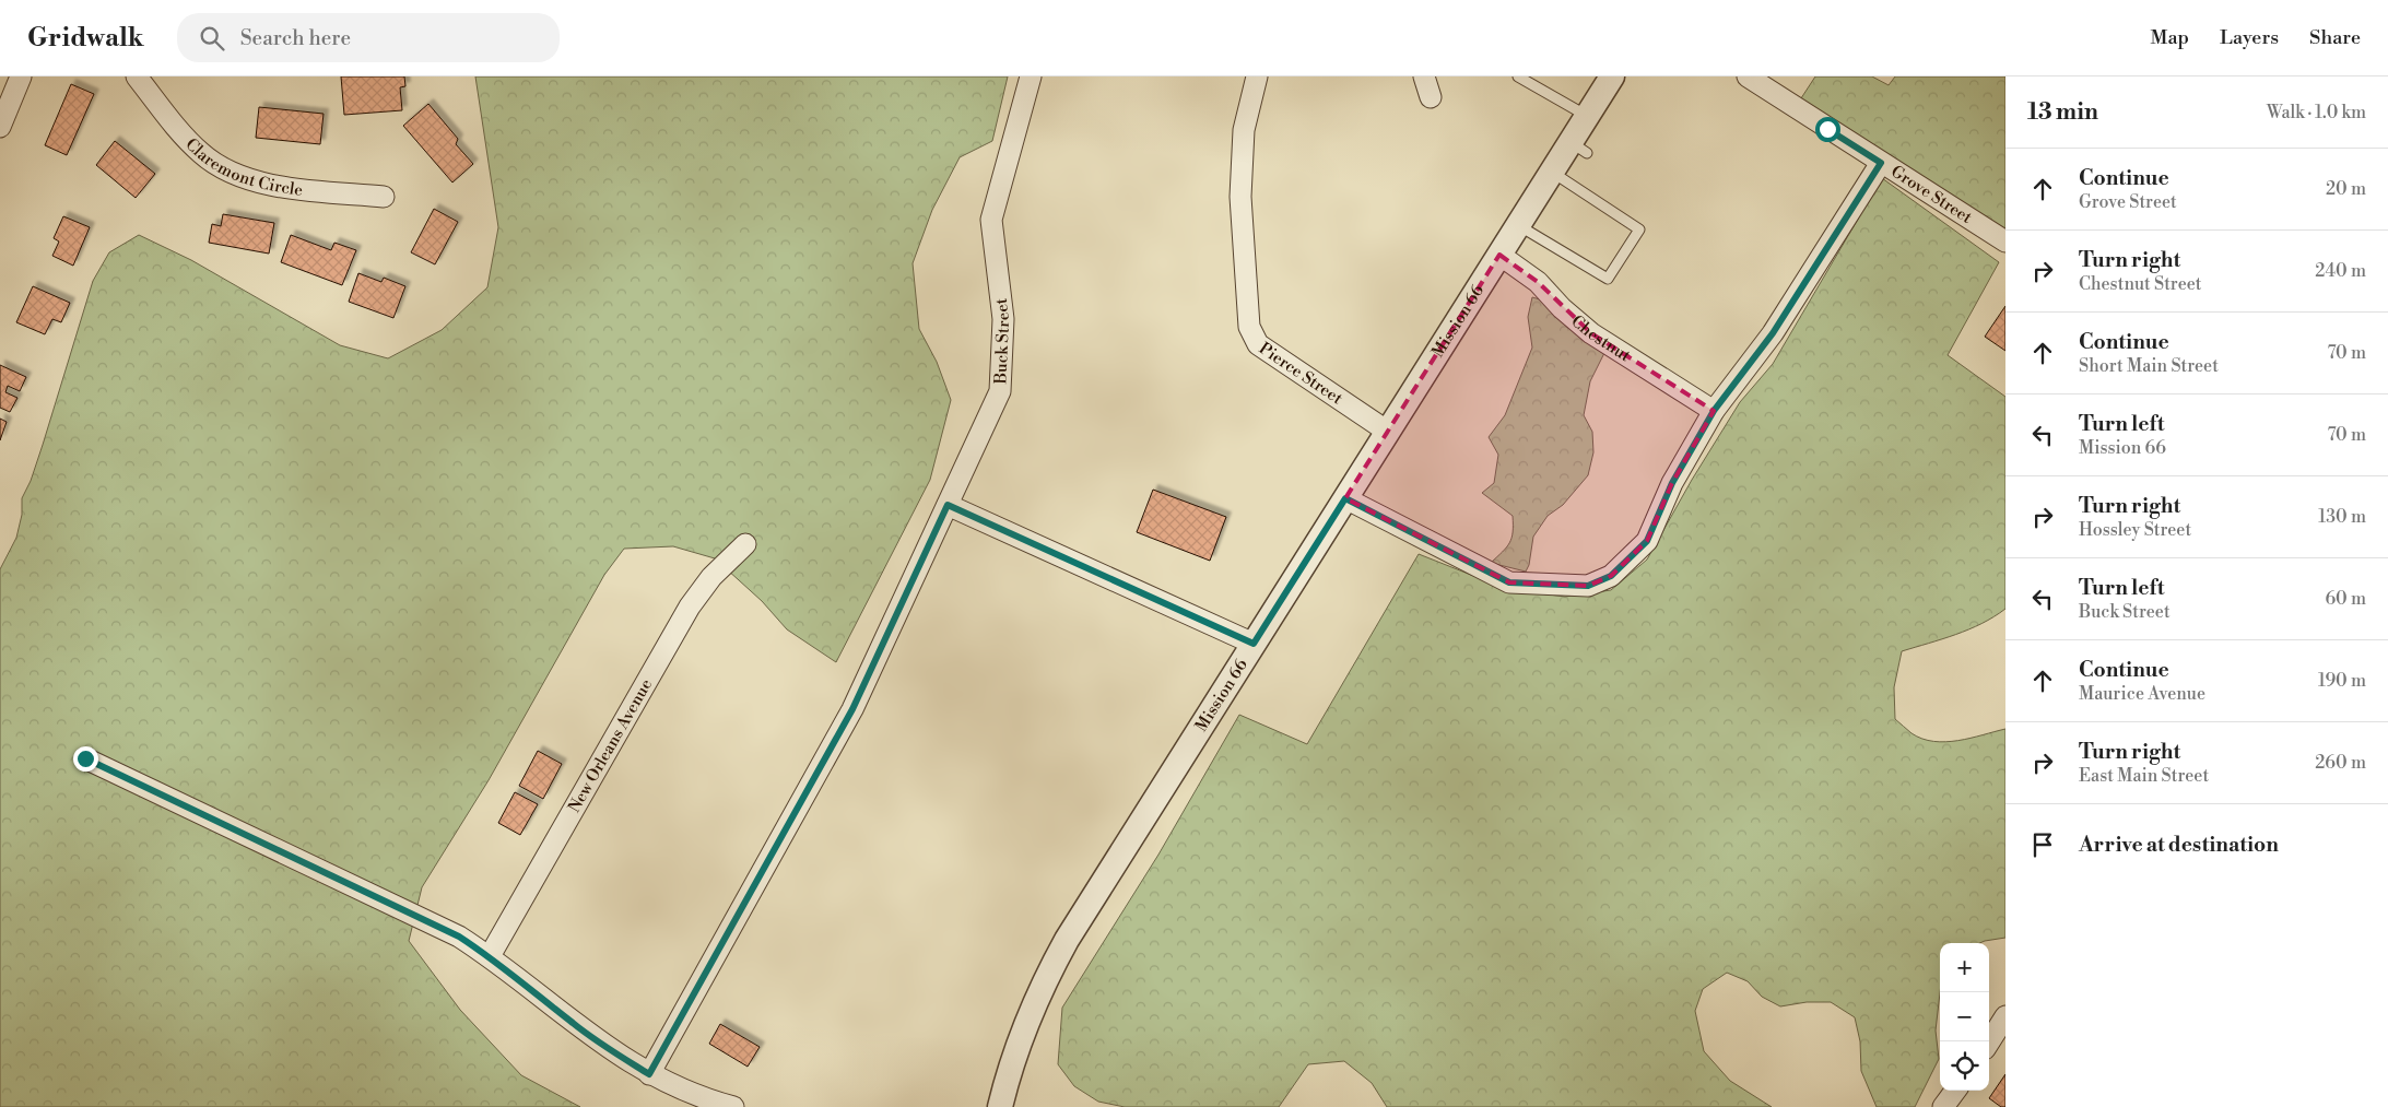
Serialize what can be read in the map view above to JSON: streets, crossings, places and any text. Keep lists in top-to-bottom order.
{
  "streets": {
    "street": [
      "Claremont Circle",
      "Grove Street",
      "Mission 66",
      "Chestnut",
      "Buck Street",
      "Pierce Street",
      "New Orleans Avenue"
    ]
  },
  "crossings": [
    ["Mission 66", "Chestnut"],
    ["Mission 66", "Pierce Street"]
  ],
  "page": {
    "header": "Gridwalk",
    "search": "Search here",
    "nav": ["Map", "Layers", "Share"],
    "heading": ["13 min", "Walk · 1.0 km"],
    "list": [
      ["Continue", "Grove Street", "20 m"],
      ["Turn right", "Chestnut Street", "240 m"],
      ["Continue", "Short Main Street", "70 m"],
      ["Turn left", "Mission 66", "70 m"],
      ["Turn right", "Hossley Street", "130 m"],
      ["Turn left", "Buck Street", "60 m"],
      ["Continue", "Maurice Avenue", "190 m"],
      ["Turn right", "East Main Street", "260 m"],
      "Arrive at destination"
    ],
    "map_buttons": ["+", "−"]
  }
}
